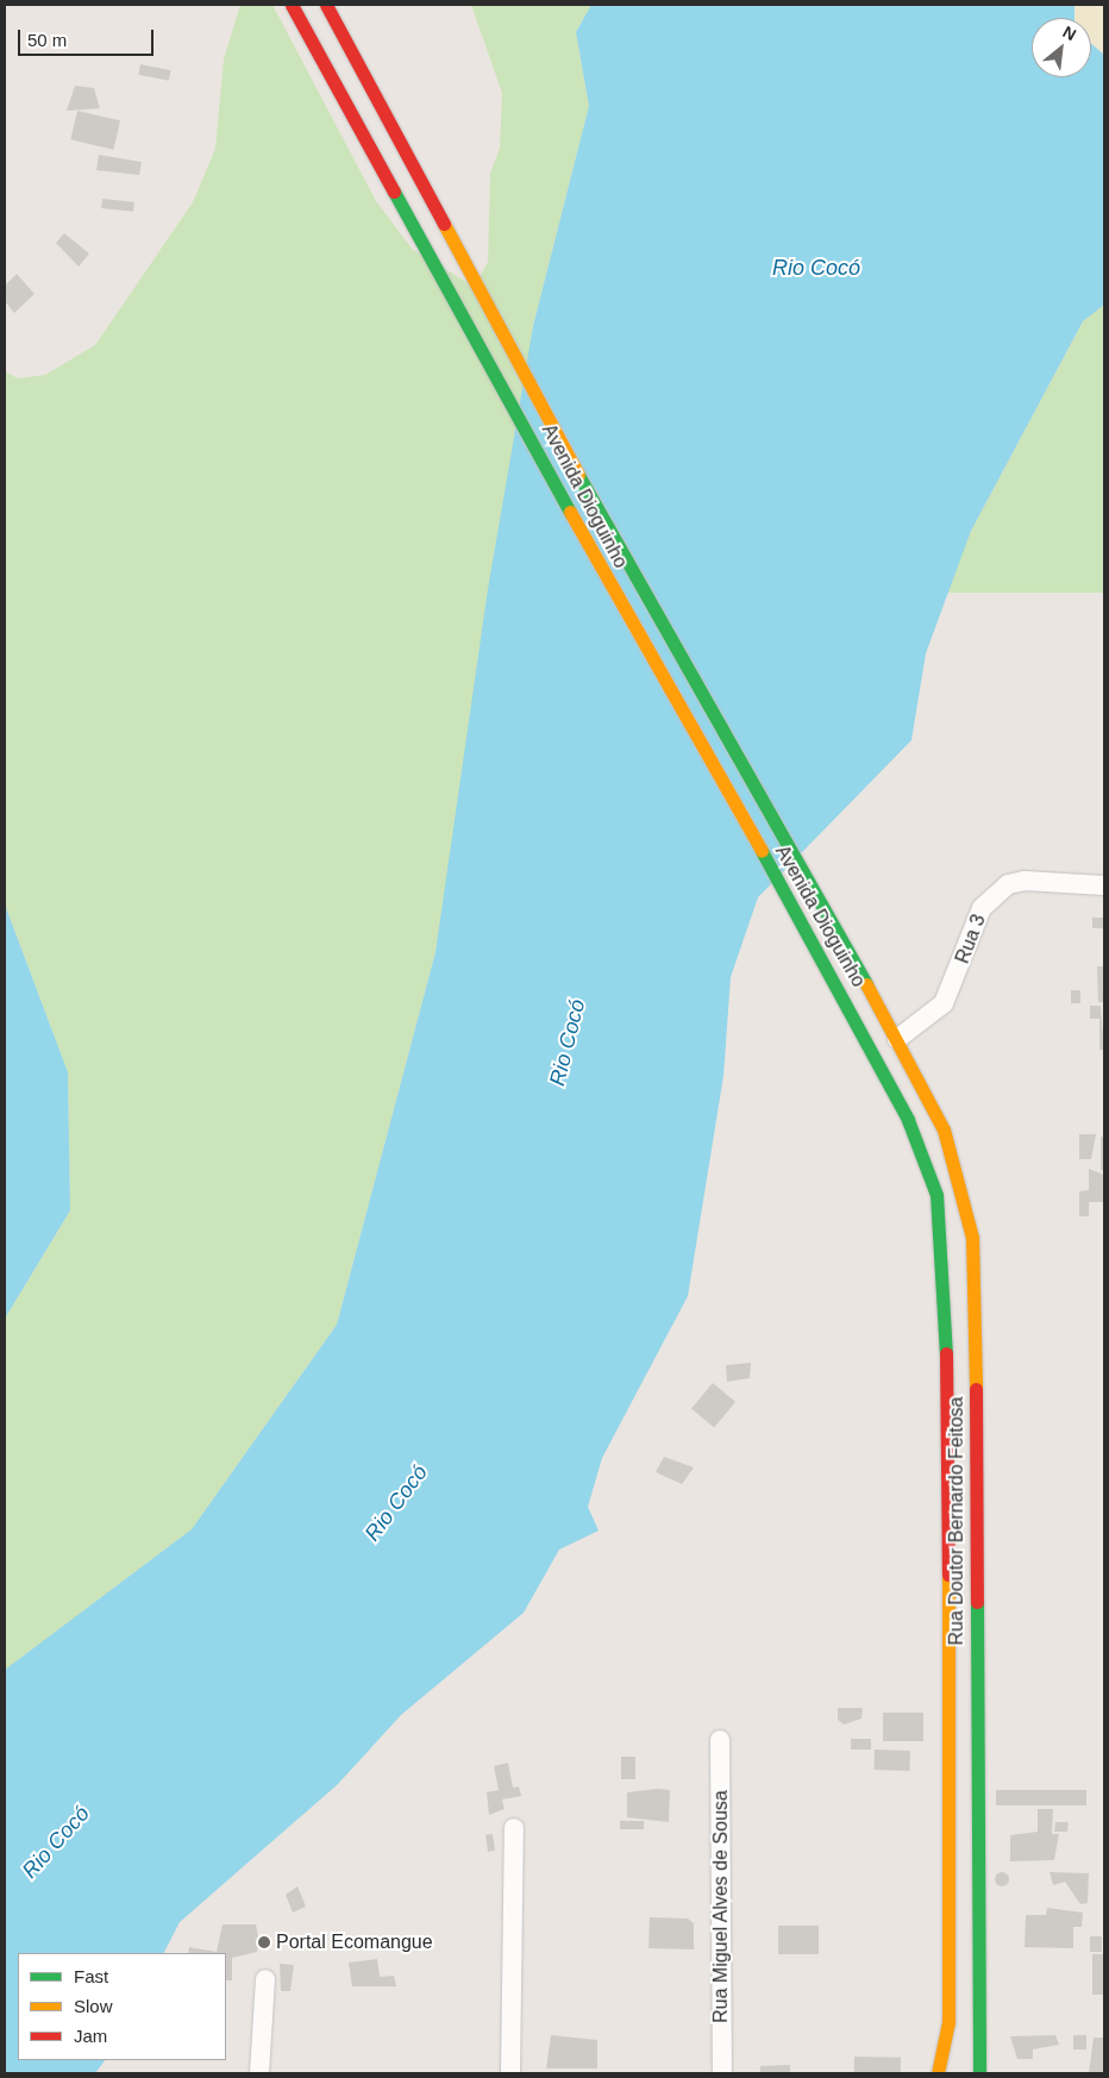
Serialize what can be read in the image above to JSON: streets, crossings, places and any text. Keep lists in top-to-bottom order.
{
  "streets": {
    "main road": ["Avenida Dioguinho", "Rua Doutor Bernardo Feitosa"],
    "street": ["Rua 3", "Rua Miguel Alves de Sousa"]
  },
  "crossings": [
    ["Avenida Dioguinho", "Rua Doutor Bernardo Feitosa"],
    ["Rua 3", "Rua Doutor Bernardo Feitosa"]
  ],
  "water": ["Rio Cocó"],
  "places": ["Portal Ecomangue"],
  "legend": ["Fast", "Slow", "Jam"],
  "scale_bar": "50 m",
  "north": "top right"
}
